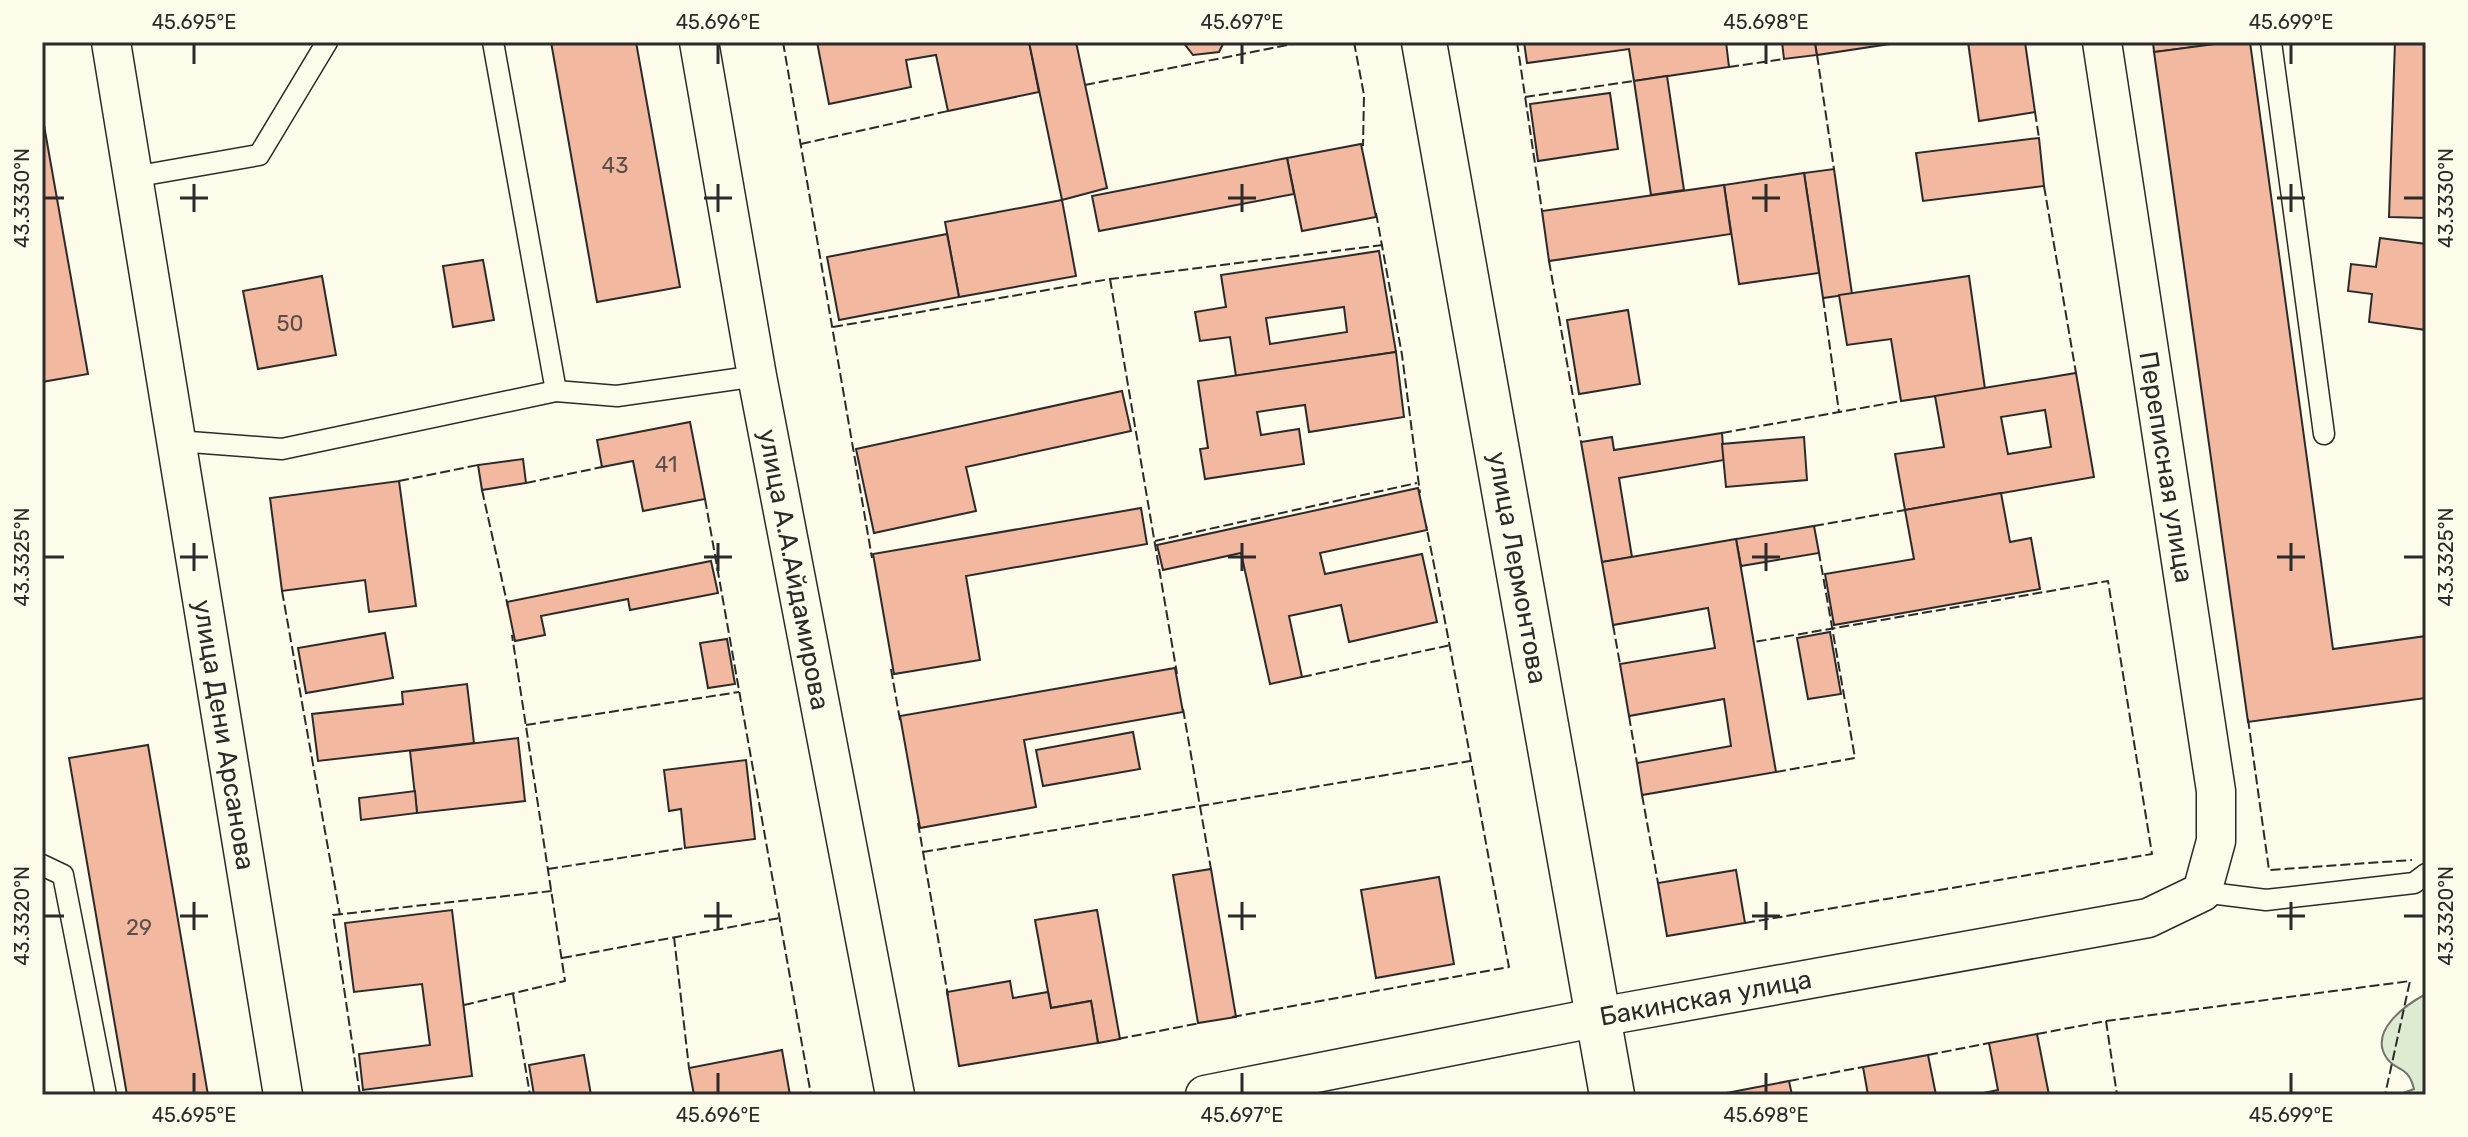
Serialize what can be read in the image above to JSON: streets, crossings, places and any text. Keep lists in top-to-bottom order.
{
  "streets": {
    "street": [
      "Переписная улица",
      "улица Лермонтова",
      "улица А.А.Айдамирова",
      "улица Дени Арсанова",
      "Бакинская улица"
    ]
  },
  "crossings": [
    ["Переписная улица", "Бакинская улица"],
    ["улица Лермонтова", "Бакинская улица"]
  ],
  "house_numbers": [
    "43",
    "50",
    "41",
    "29"
  ],
  "coordinates": [
    "45.695°E",
    "45.696°E",
    "45.697°E",
    "45.698°E",
    "45.699°E",
    "43.3330°N",
    "43.3325°N",
    "43.3320°N"
  ]
}
